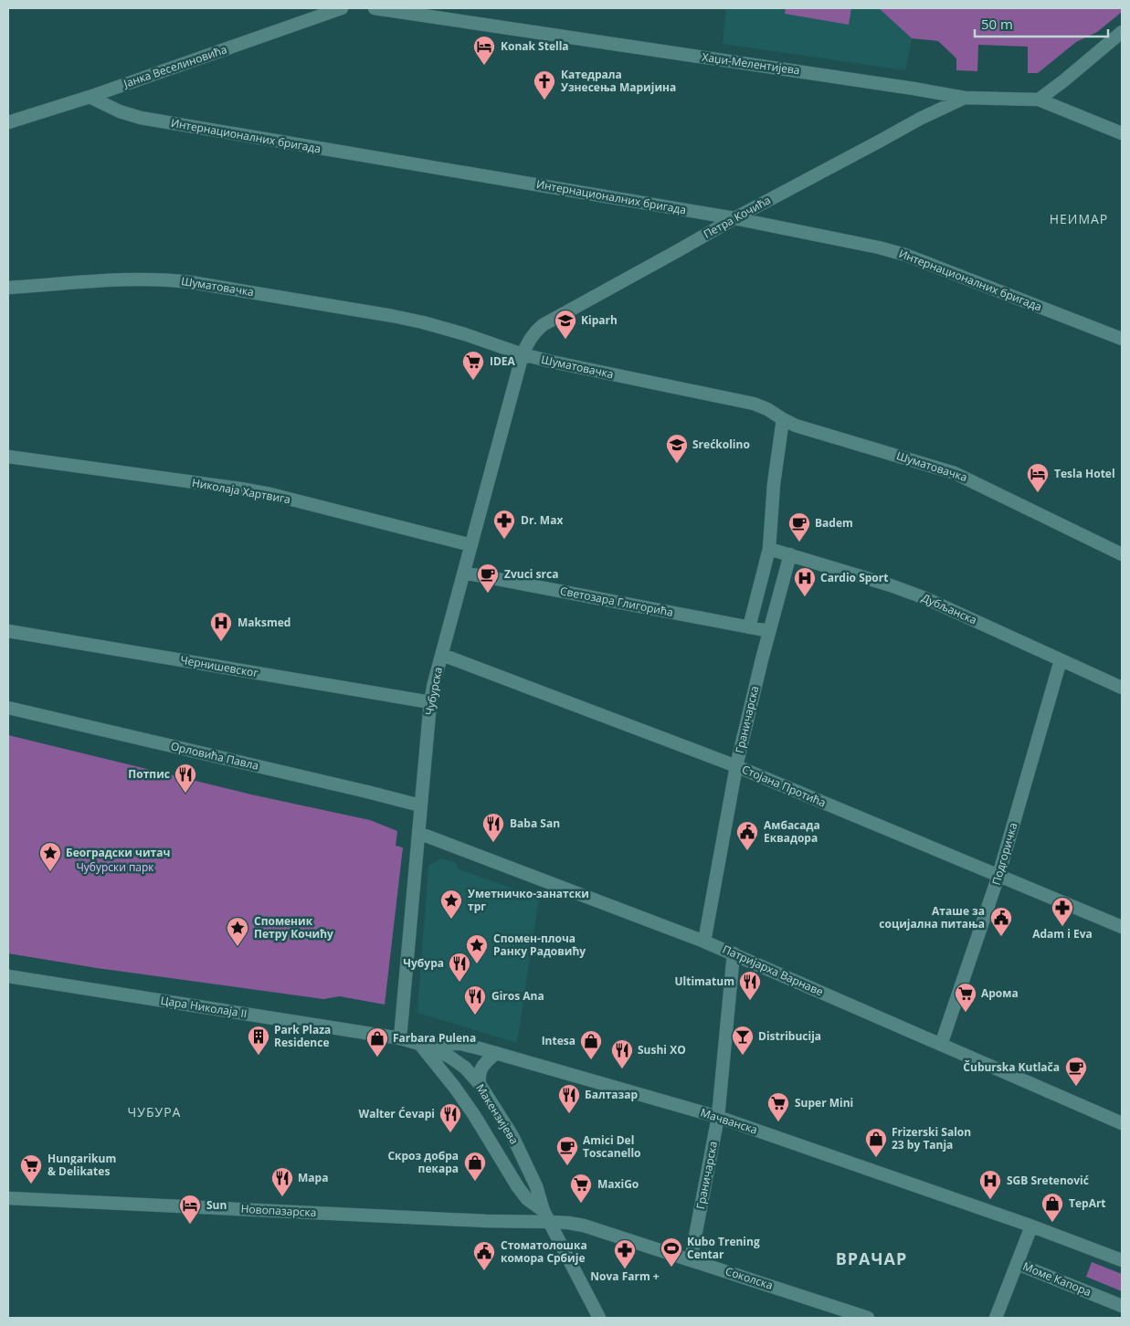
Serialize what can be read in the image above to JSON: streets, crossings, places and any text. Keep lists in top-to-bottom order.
{
  "streets": {
    "street": [
      "Хаџи-Мелентијева",
      "Јанка Веселиновића",
      "Интернационалних бригада",
      "Петра Кочића",
      "Шуматовачка",
      "Николаја Хартвига",
      "Светозара Глигорића",
      "Дубљанска",
      "Чернишевског",
      "Чубурска",
      "Граничарска",
      "Орловића Павла",
      "Стојана Протића",
      "Подгоричка",
      "Патријарха Варнаве",
      "Цара Николаја II",
      "Макензијева",
      "Мачванска",
      "Новопазарска",
      "Соколска",
      "Моме Капора"
    ]
  },
  "crossings": [
    ["Хаџи-Мелентијева", "Петра Кочића"],
    ["Јанка Веселиновића", "Интернационалних бригада"],
    ["Интернационалних бригада", "Петра Кочића"],
    ["Петра Кочића", "Шуматовачка"],
    ["Петра Кочића", "Чубурска"],
    ["Шуматовачка", "Чубурска"],
    ["Николаја Хартвига", "Чубурска"],
    ["Светозара Глигорића", "Чубурска"],
    ["Светозара Глигорића", "Граничарска"],
    ["Дубљанска", "Граничарска"],
    ["Дубљанска", "Подгоричка"],
    ["Чернишевског", "Чубурска"],
    ["Чубурска", "Орловића Павла"],
    ["Чубурска", "Стојана Протића"],
    ["Чубурска", "Патријарха Варнаве"],
    ["Чубурска", "Цара Николаја II"],
    ["Чубурска", "Макензијева"],
    ["Граничарска", "Стојана Протића"],
    ["Граничарска", "Патријарха Варнаве"],
    ["Граничарска", "Мачванска"],
    ["Граничарска", "Соколска"],
    ["Стојана Протића", "Подгоричка"],
    ["Подгоричка", "Патријарха Варнаве"],
    ["Цара Николаја II", "Макензијева"],
    ["Макензијева", "Мачванска"],
    ["Макензијева", "Новопазарска"],
    ["Макензијева", "Соколска"],
    ["Мачванска", "Моме Капора"],
    ["Новопазарска", "Соколска"]
  ],
  "districts": ["НЕИМАР", "ЧУБУРА", "ВРАЧАР"],
  "parks": ["Чубурски парк"],
  "places": {
    "hotel": ["Konak Stella", "Tesla Hotel", "Sun"],
    "church": ["Катедрала Узнесења Маријина"],
    "school or university": ["Kiparh", "Srećkolino"],
    "supermarket": [
      "IDEA",
      "Арома",
      "Super Mini",
      "Hungarikum & Delikates",
      "MaxiGo"
    ],
    "pharmacy": ["Dr. Max", "Adam i Eva", "Nova Farm +"],
    "cafe": [
      "Badem",
      "Zvuci srca",
      "Čuburska Kutlača",
      "Amici Del Toscanello"
    ],
    "hospital": ["Cardio Sport", "Maksmed", "SGB Sretenović"],
    "restaurant": [
      "Потпис",
      "Baba San",
      "Чубура",
      "Ultimatum",
      "Giros Ana",
      "Sushi XO",
      "Балтазар",
      "Walter Ćevapi",
      "Мара"
    ],
    "public building": ["Амбасада Еквадора", "Аташе за социјална питања", "Стоматолошка комора Србије"],
    "place": [
      "Београдски читач",
      "Уметничко-занатски трг",
      "Споменик Петру Кочићу",
      "Спомен-плоча Ранку Радовићу"
    ],
    "building": ["Park Plaza Residence"],
    "bar": ["Distribucija"],
    "shop": [
      "Farbara Pulena",
      "Intesa",
      "Frizerski Salon 23 by Tanja",
      "Скроз добра пекара",
      "TepArt"
    ],
    "sports": ["Kubo Trening Centar"]
  },
  "scale_bar": "50 m"
}
